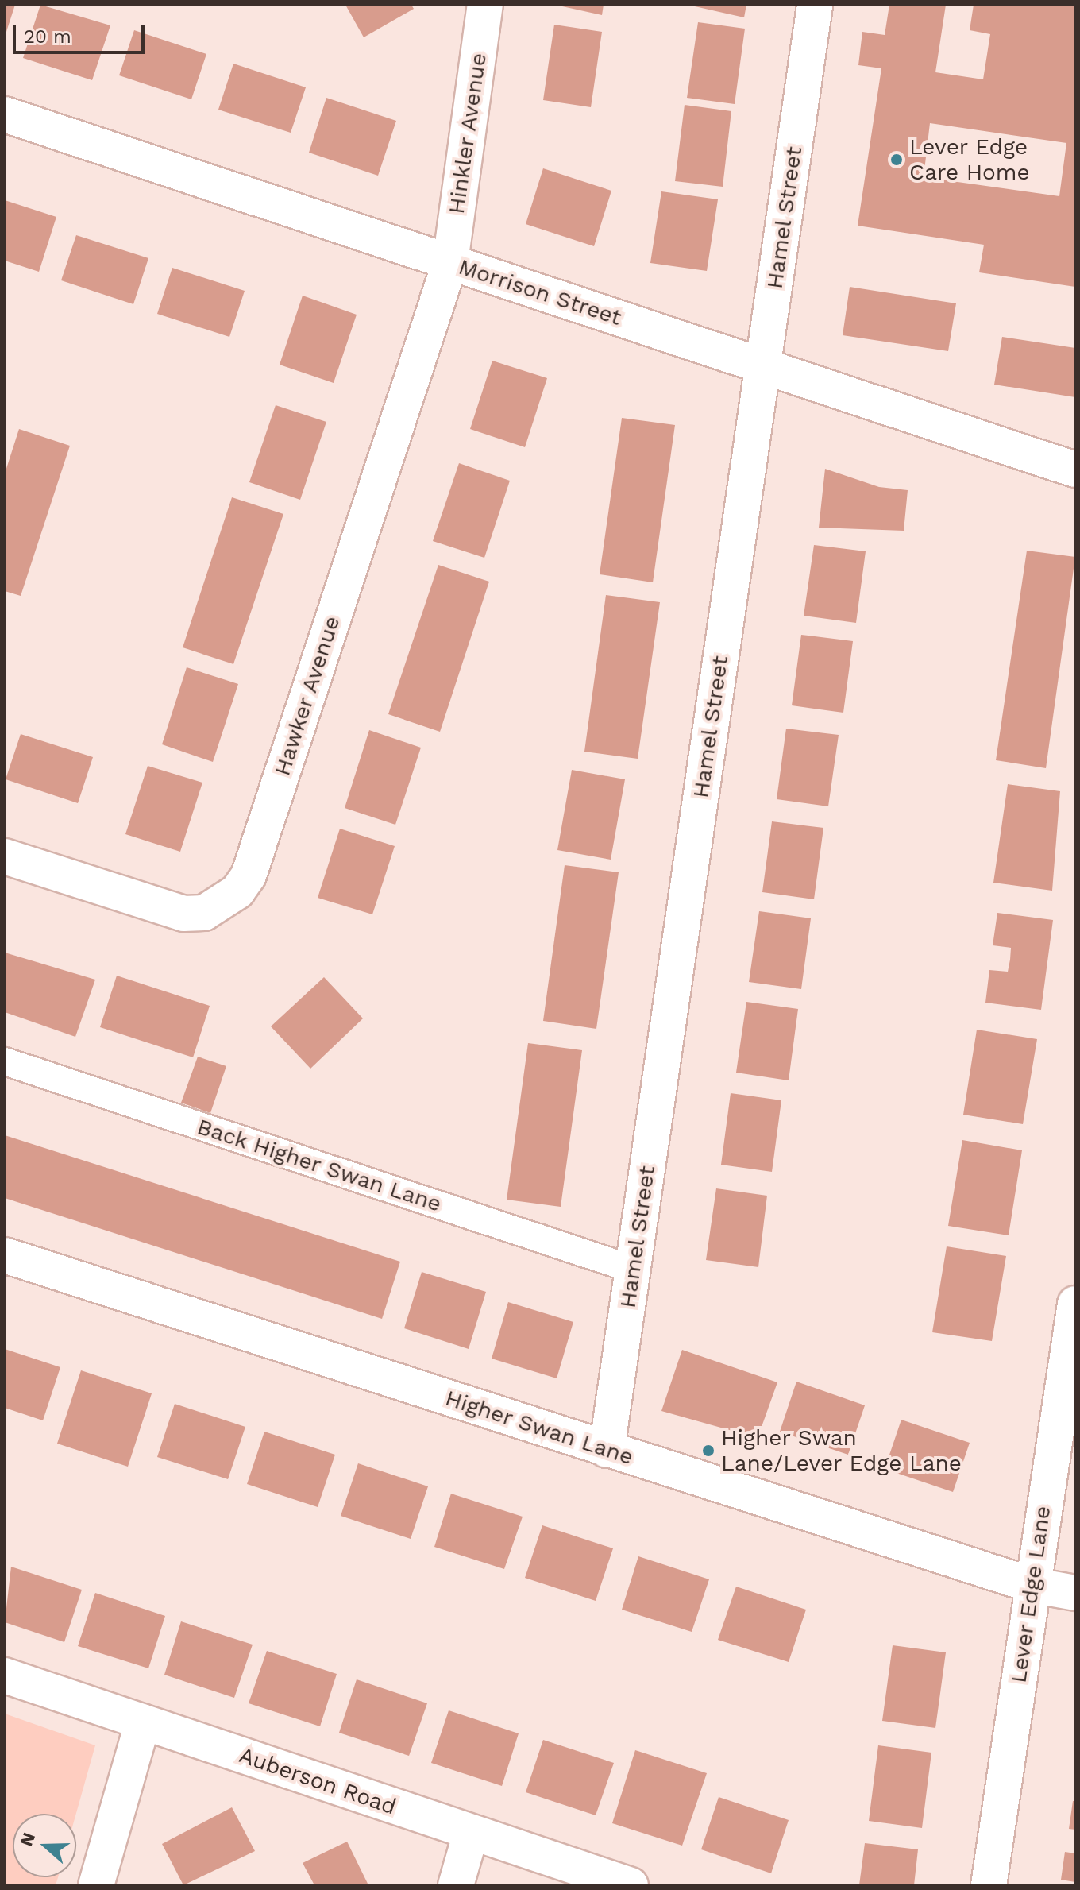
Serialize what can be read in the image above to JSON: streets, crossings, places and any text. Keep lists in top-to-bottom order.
{
  "streets": {
    "street": [
      "Hinkler Avenue",
      "Hamel Street",
      "Morrison Street",
      "Hawker Avenue",
      "Higher Swan Lane",
      "Lever Edge Lane",
      "Auberson Road"
    ],
    "lane": ["Back Higher Swan Lane"]
  },
  "crossings": [
    ["Hinkler Avenue", "Morrison Street"],
    ["Hinkler Avenue", "Hawker Avenue"],
    ["Hamel Street", "Morrison Street"],
    ["Hamel Street", "Back Higher Swan Lane"],
    ["Hamel Street", "Higher Swan Lane"],
    ["Morrison Street", "Hawker Avenue"],
    ["Higher Swan Lane", "Lever Edge Lane"]
  ],
  "places": ["Lever Edge Care Home", "Higher Swan Lane/Lever Edge Lane"],
  "scale_bar": "20 m",
  "north": "left"
}
